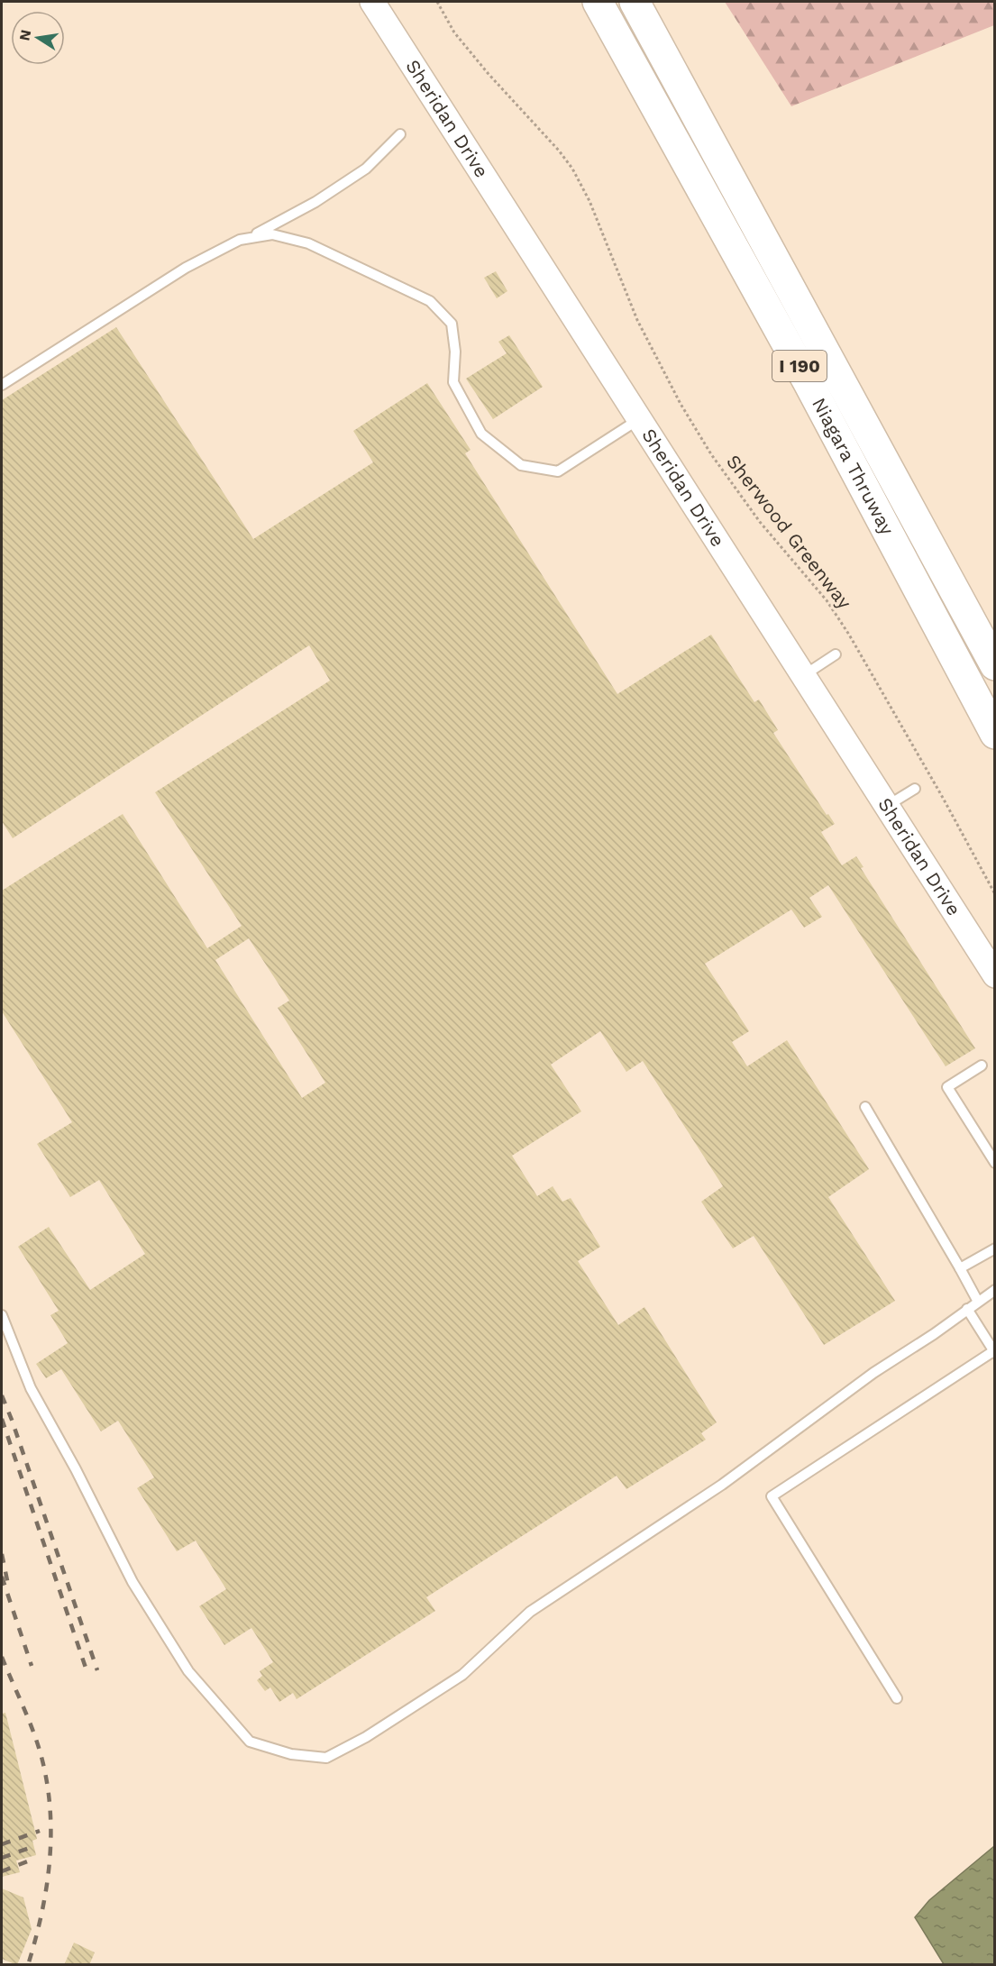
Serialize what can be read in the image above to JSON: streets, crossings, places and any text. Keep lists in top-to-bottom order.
{
  "streets": {
    "highway": ["I 190", "Niagara Thruway"],
    "main road": ["Sheridan Drive"],
    "path": ["Sherwood Greenway"]
  },
  "north": "left"
}
